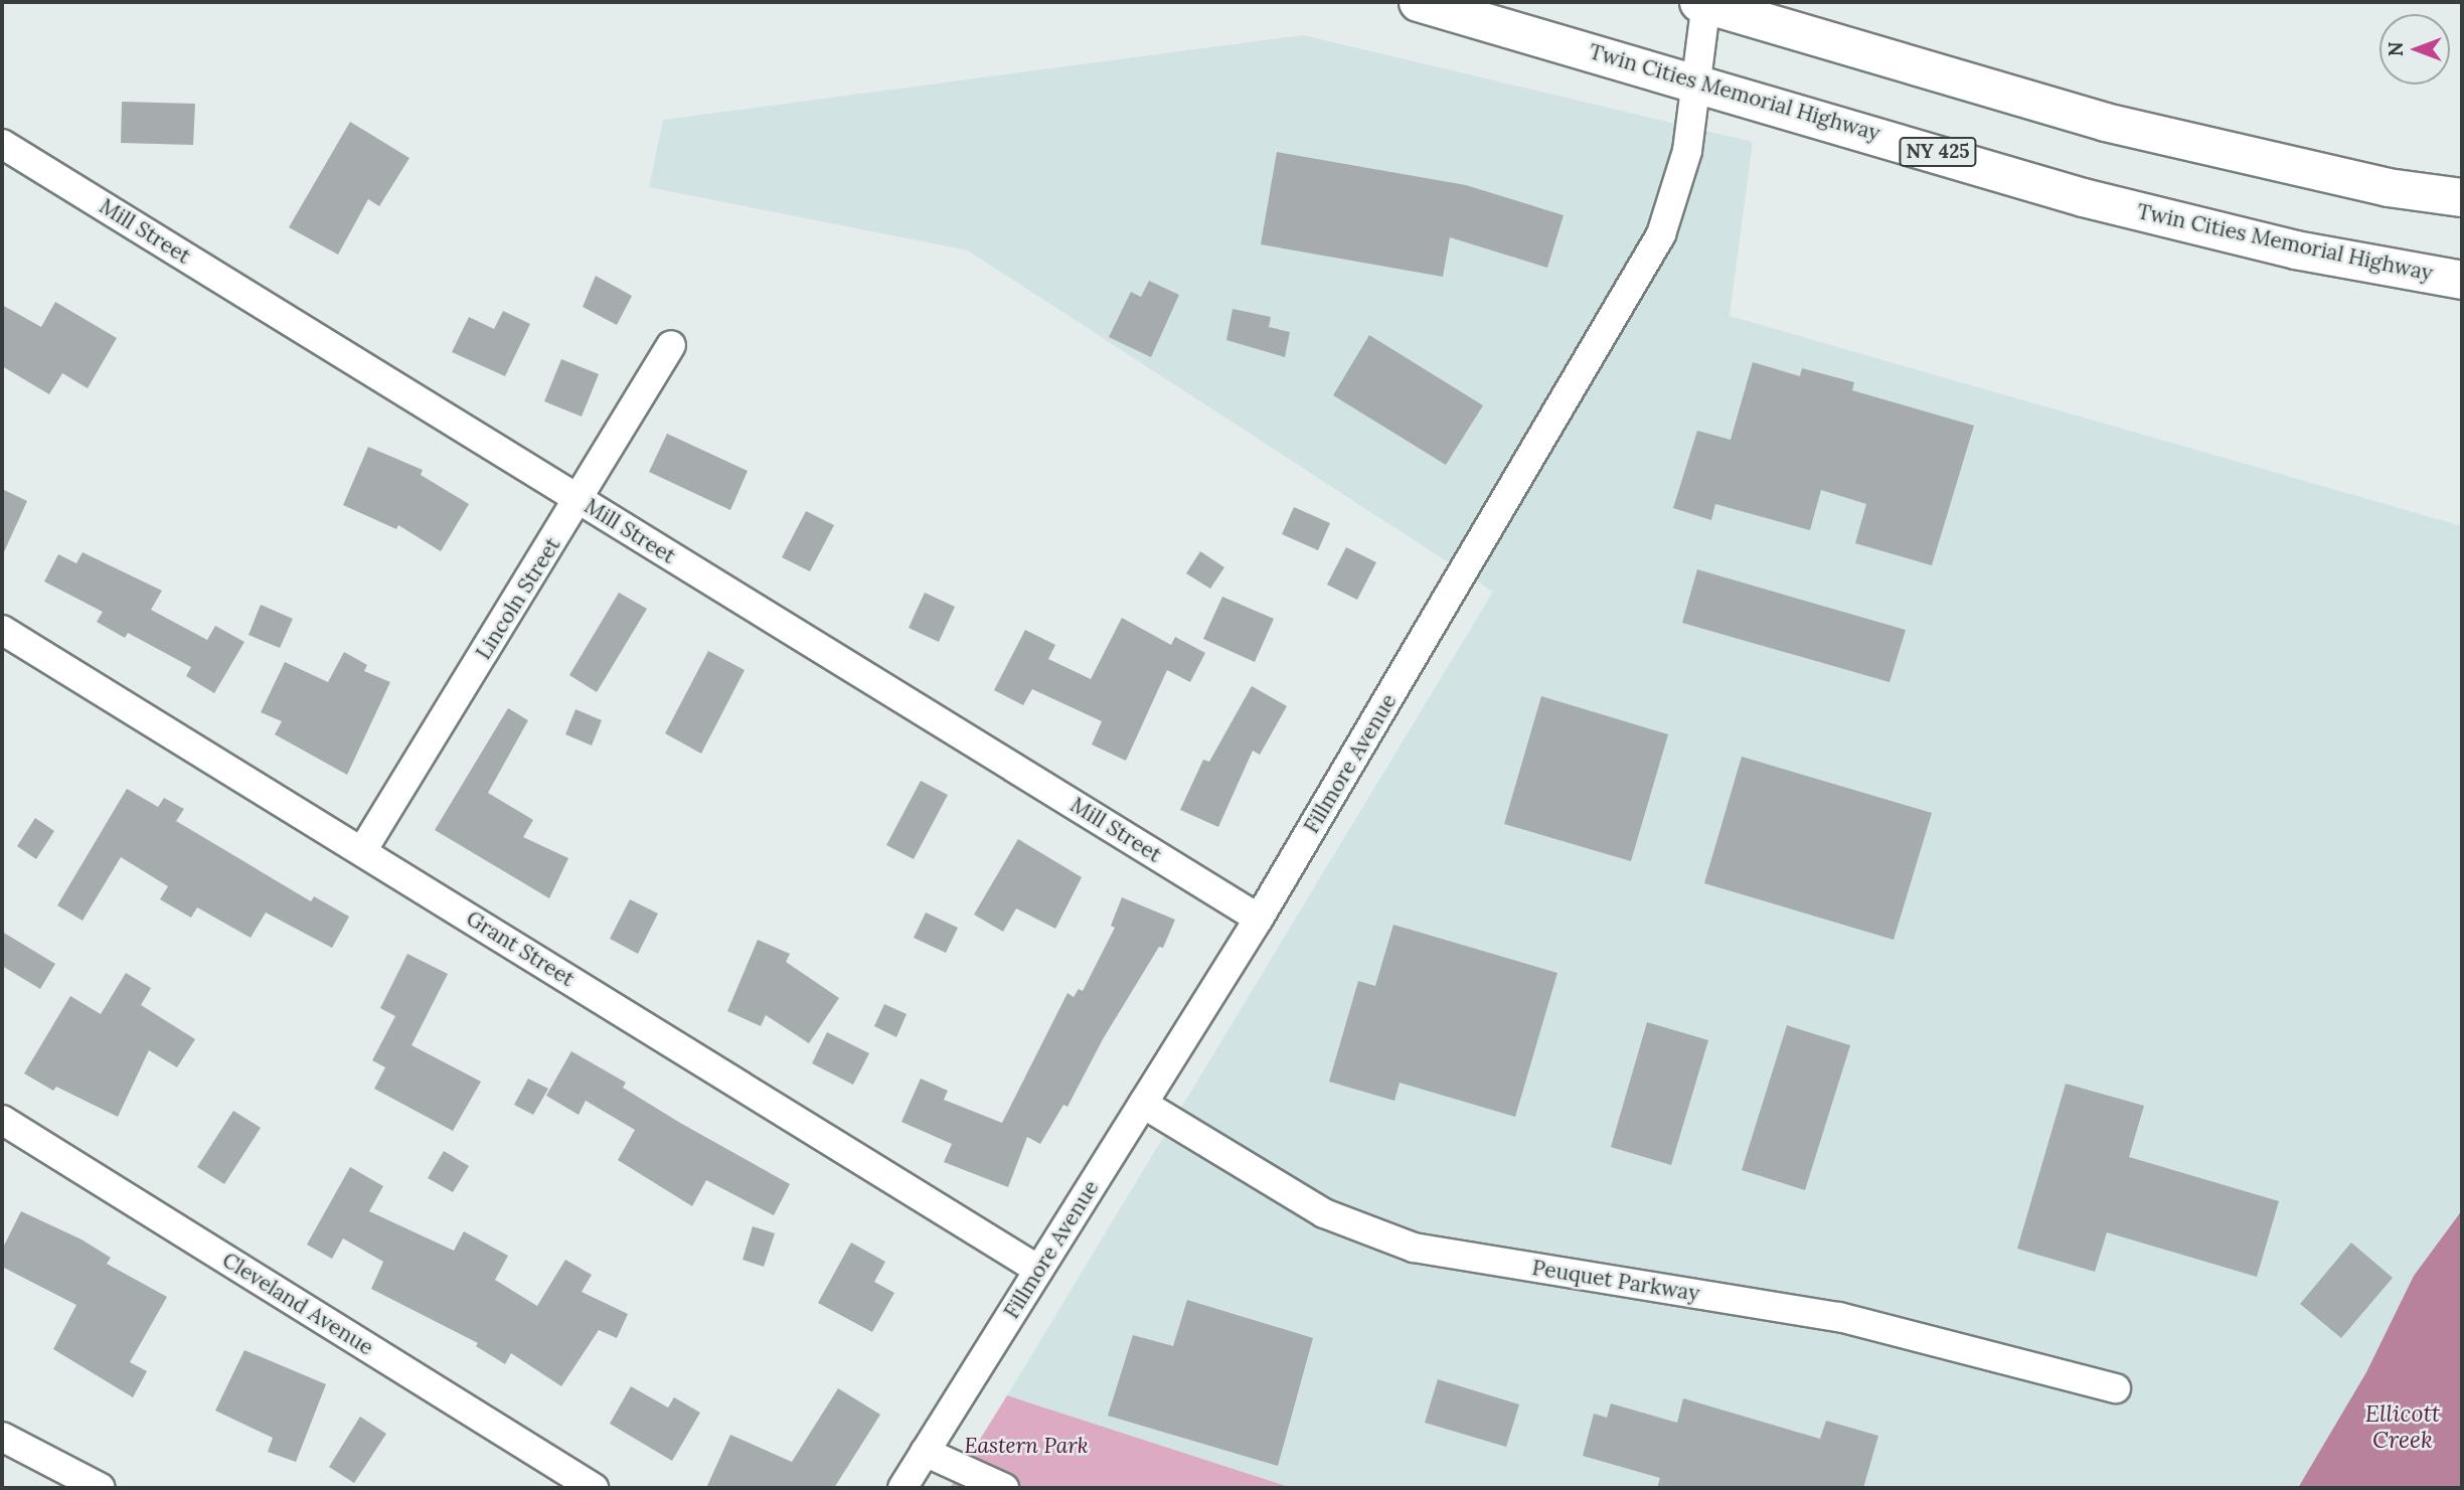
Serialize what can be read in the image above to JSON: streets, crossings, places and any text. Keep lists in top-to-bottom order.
{
  "streets": {
    "main road": ["Twin Cities Memorial Highway", "NY 425"],
    "street": [
      "Mill Street",
      "Lincoln Street",
      "Fillmore Avenue",
      "Grant Street",
      "Peuquet Parkway",
      "Cleveland Avenue"
    ]
  },
  "crossings": [
    ["Twin Cities Memorial Highway", "Fillmore Avenue"],
    ["Mill Street", "Lincoln Street"],
    ["Mill Street", "Fillmore Avenue"],
    ["Lincoln Street", "Grant Street"],
    ["Fillmore Avenue", "Grant Street"],
    ["Fillmore Avenue", "Peuquet Parkway"]
  ],
  "water": ["Ellicott Creek"],
  "parks": ["Eastern Park"],
  "north": "left"
}
